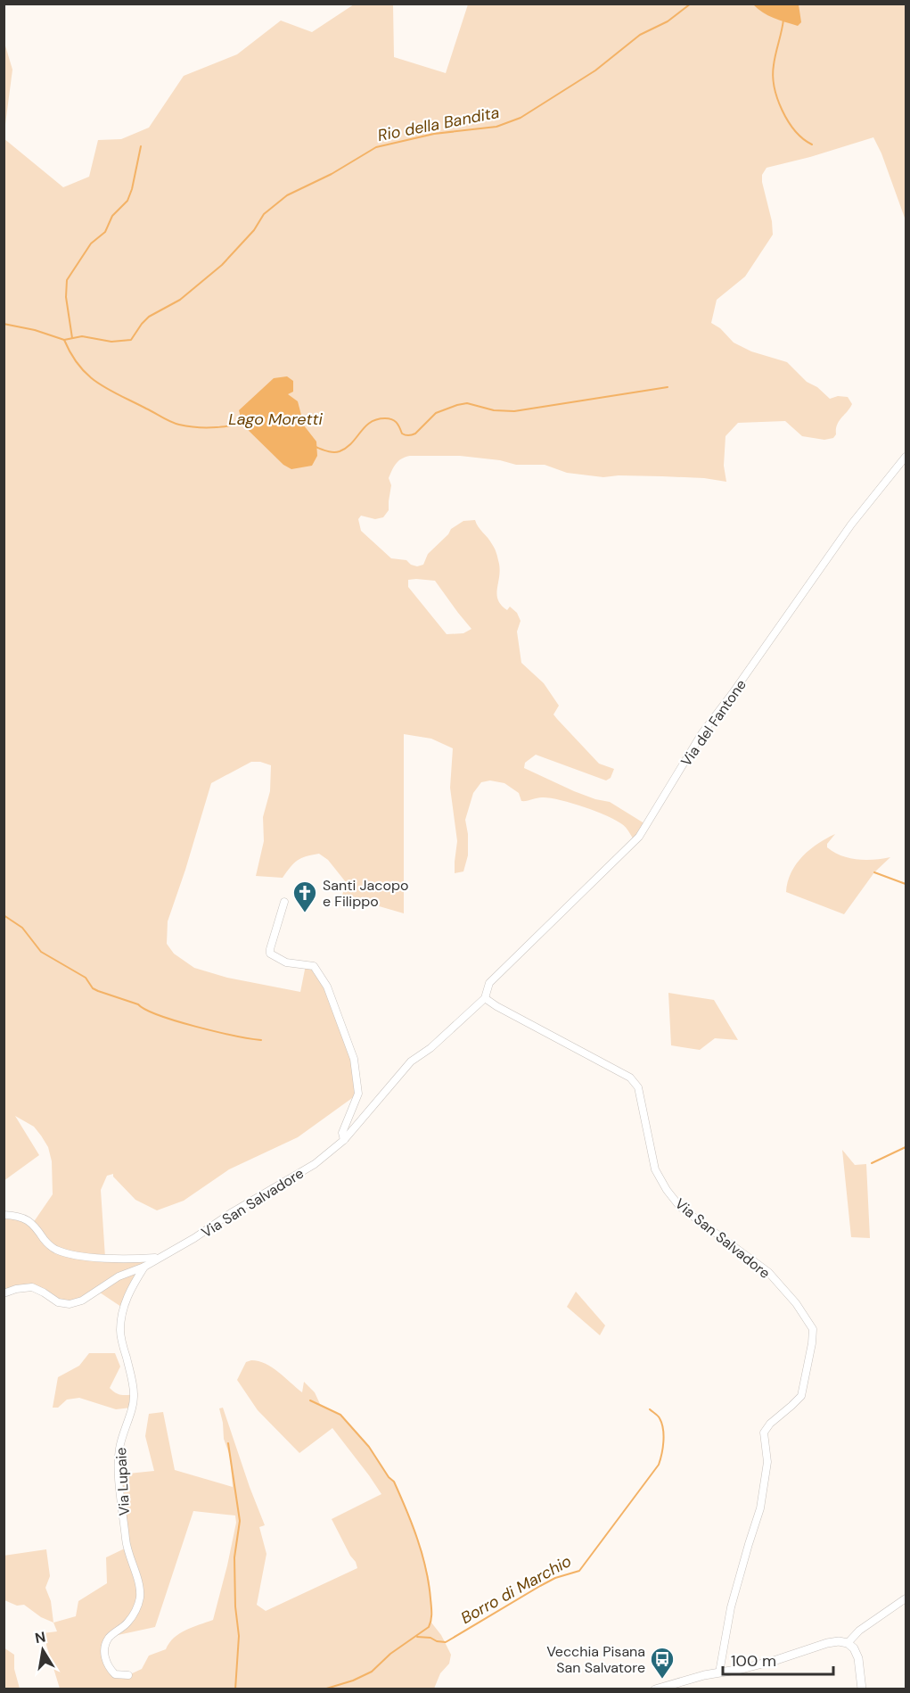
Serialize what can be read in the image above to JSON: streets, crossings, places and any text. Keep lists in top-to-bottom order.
{
  "streets": {
    "street": ["Via del Fantone", "Via San Salvadore", "Via Lupaie"]
  },
  "crossings": [
    ["Via del Fantone", "Via San Salvadore"],
    ["Via San Salvadore", "Via Lupaie"]
  ],
  "water": ["Rio della Bandita", "Lago Moretti", "Borro di Marchio"],
  "places": {
    "church": ["Santi Jacopo e Filippo"],
    "bus stop": ["Vecchia Pisana San Salvatore"]
  },
  "scale_bar": "100 m",
  "north": "top"
}
